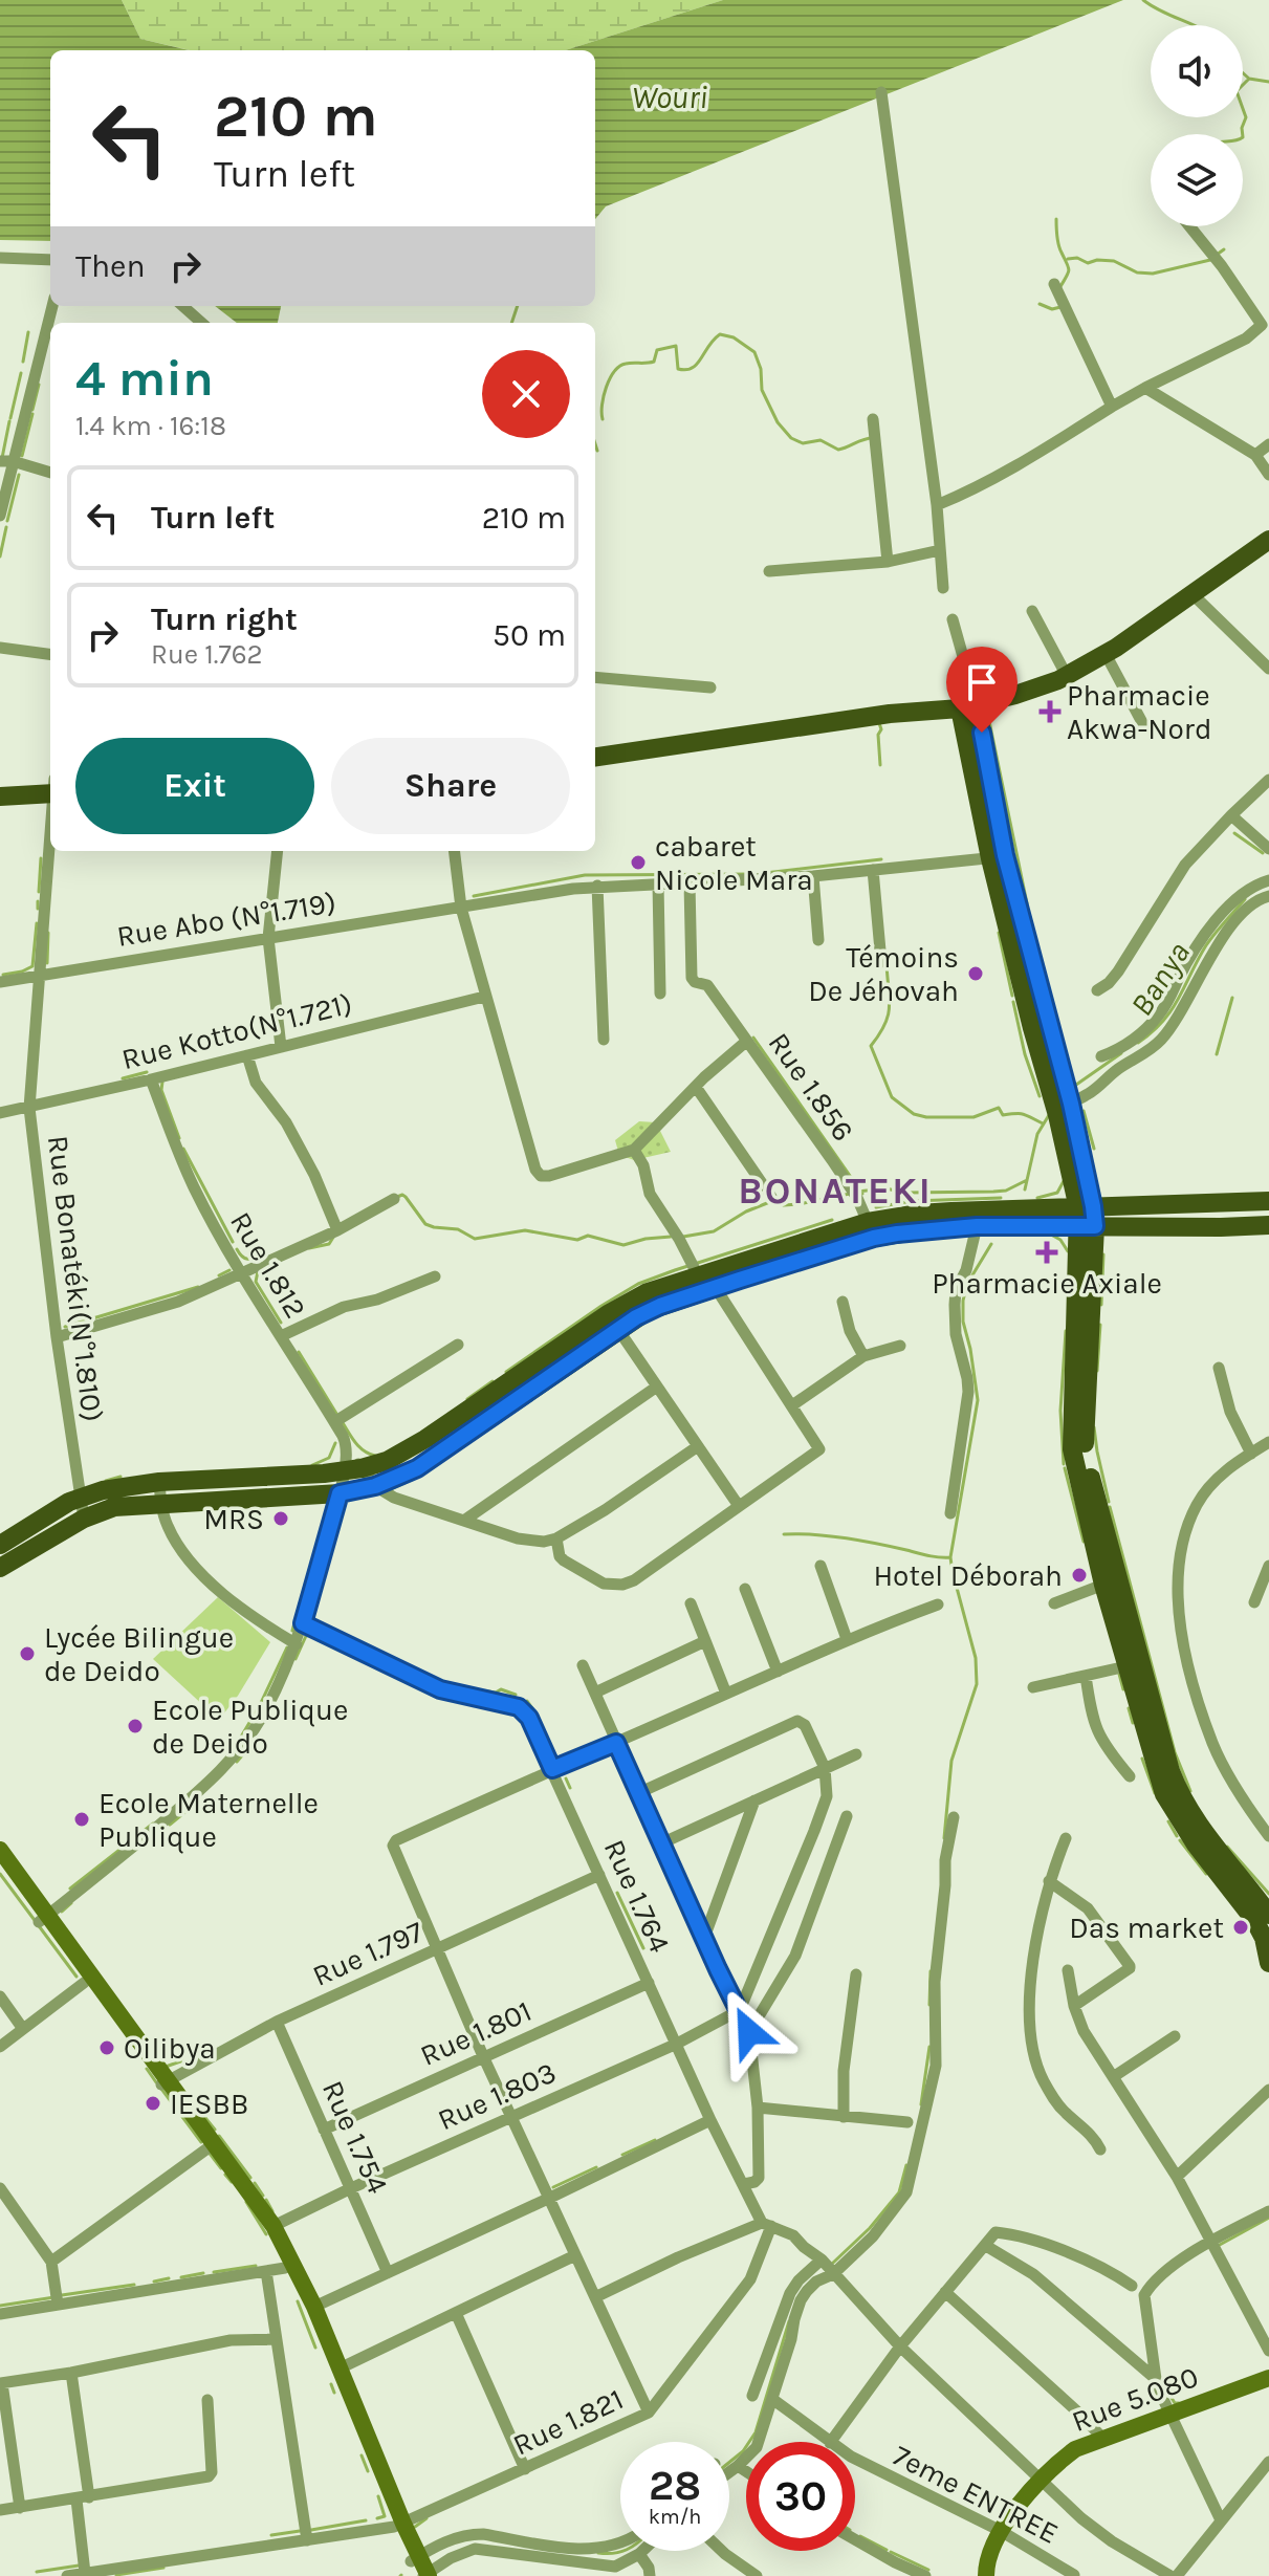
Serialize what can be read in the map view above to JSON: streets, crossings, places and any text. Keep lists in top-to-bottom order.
{
  "streets": {
    "main road": ["Rue 5.080"],
    "street": [
      "Rue Abo (N°1.719)",
      "Rue Kotto(N°1.721)",
      "Rue 1.856",
      "Rue 1.812",
      "Rue Bonatéki(N°1.810)",
      "Rue 1.764",
      "Rue 1.797",
      "Rue 1.801",
      "Rue 1.803",
      "Rue 1.754",
      "Rue 1.821",
      "7eme ENTREE"
    ]
  },
  "crossings": [
    ["Rue Abo (N°1.719)", "Rue 1.856"],
    ["Rue Abo (N°1.719)", "Rue Bonatéki(N°1.810)"],
    ["Rue Kotto(N°1.721)", "Rue 1.812"],
    ["Rue Kotto(N°1.721)", "Rue Bonatéki(N°1.810)"],
    ["Rue 1.764", "Rue 1.797"],
    ["Rue 1.764", "Rue 1.801"],
    ["Rue 1.764", "Rue 1.803"],
    ["Rue 1.764", "Rue 1.821"],
    ["Rue 1.797", "Rue 1.754"],
    ["Rue 1.801", "Rue 1.754"],
    ["Rue 1.803", "Rue 1.754"],
    ["Rue 5.080", "7eme ENTREE"]
  ],
  "districts": ["BONATEKI"],
  "water": ["Wouri", "Banya"],
  "places": {
    "health": ["Pharmacie Akwa-Nord", "Pharmacie Axiale"],
    "other": [
      "cabaret Nicole Mara",
      "Témoins De Jéhovah",
      "MRS",
      "Hotel Déborah",
      "Lycée Bilingue de Deido",
      "Ecole Publique de Deido",
      "Ecole Maternelle Publique",
      "Das market",
      "Oilibya",
      "IESBB"
    ]
  },
  "page": {
    "turn": ["210 m", "Turn left"],
    "then": "Then",
    "heading": ["4 min", "1.4 km · 16:18"],
    "list": [
      {
        "name": "Turn left",
        "value": "210 m"
      },
      {
        "name": "Turn right",
        "note": "Rue 1.762",
        "value": "50 m"
      }
    ],
    "buttons": ["Exit", "Share"],
    "speed": "28 km/h",
    "limit": "30"
  }
}
